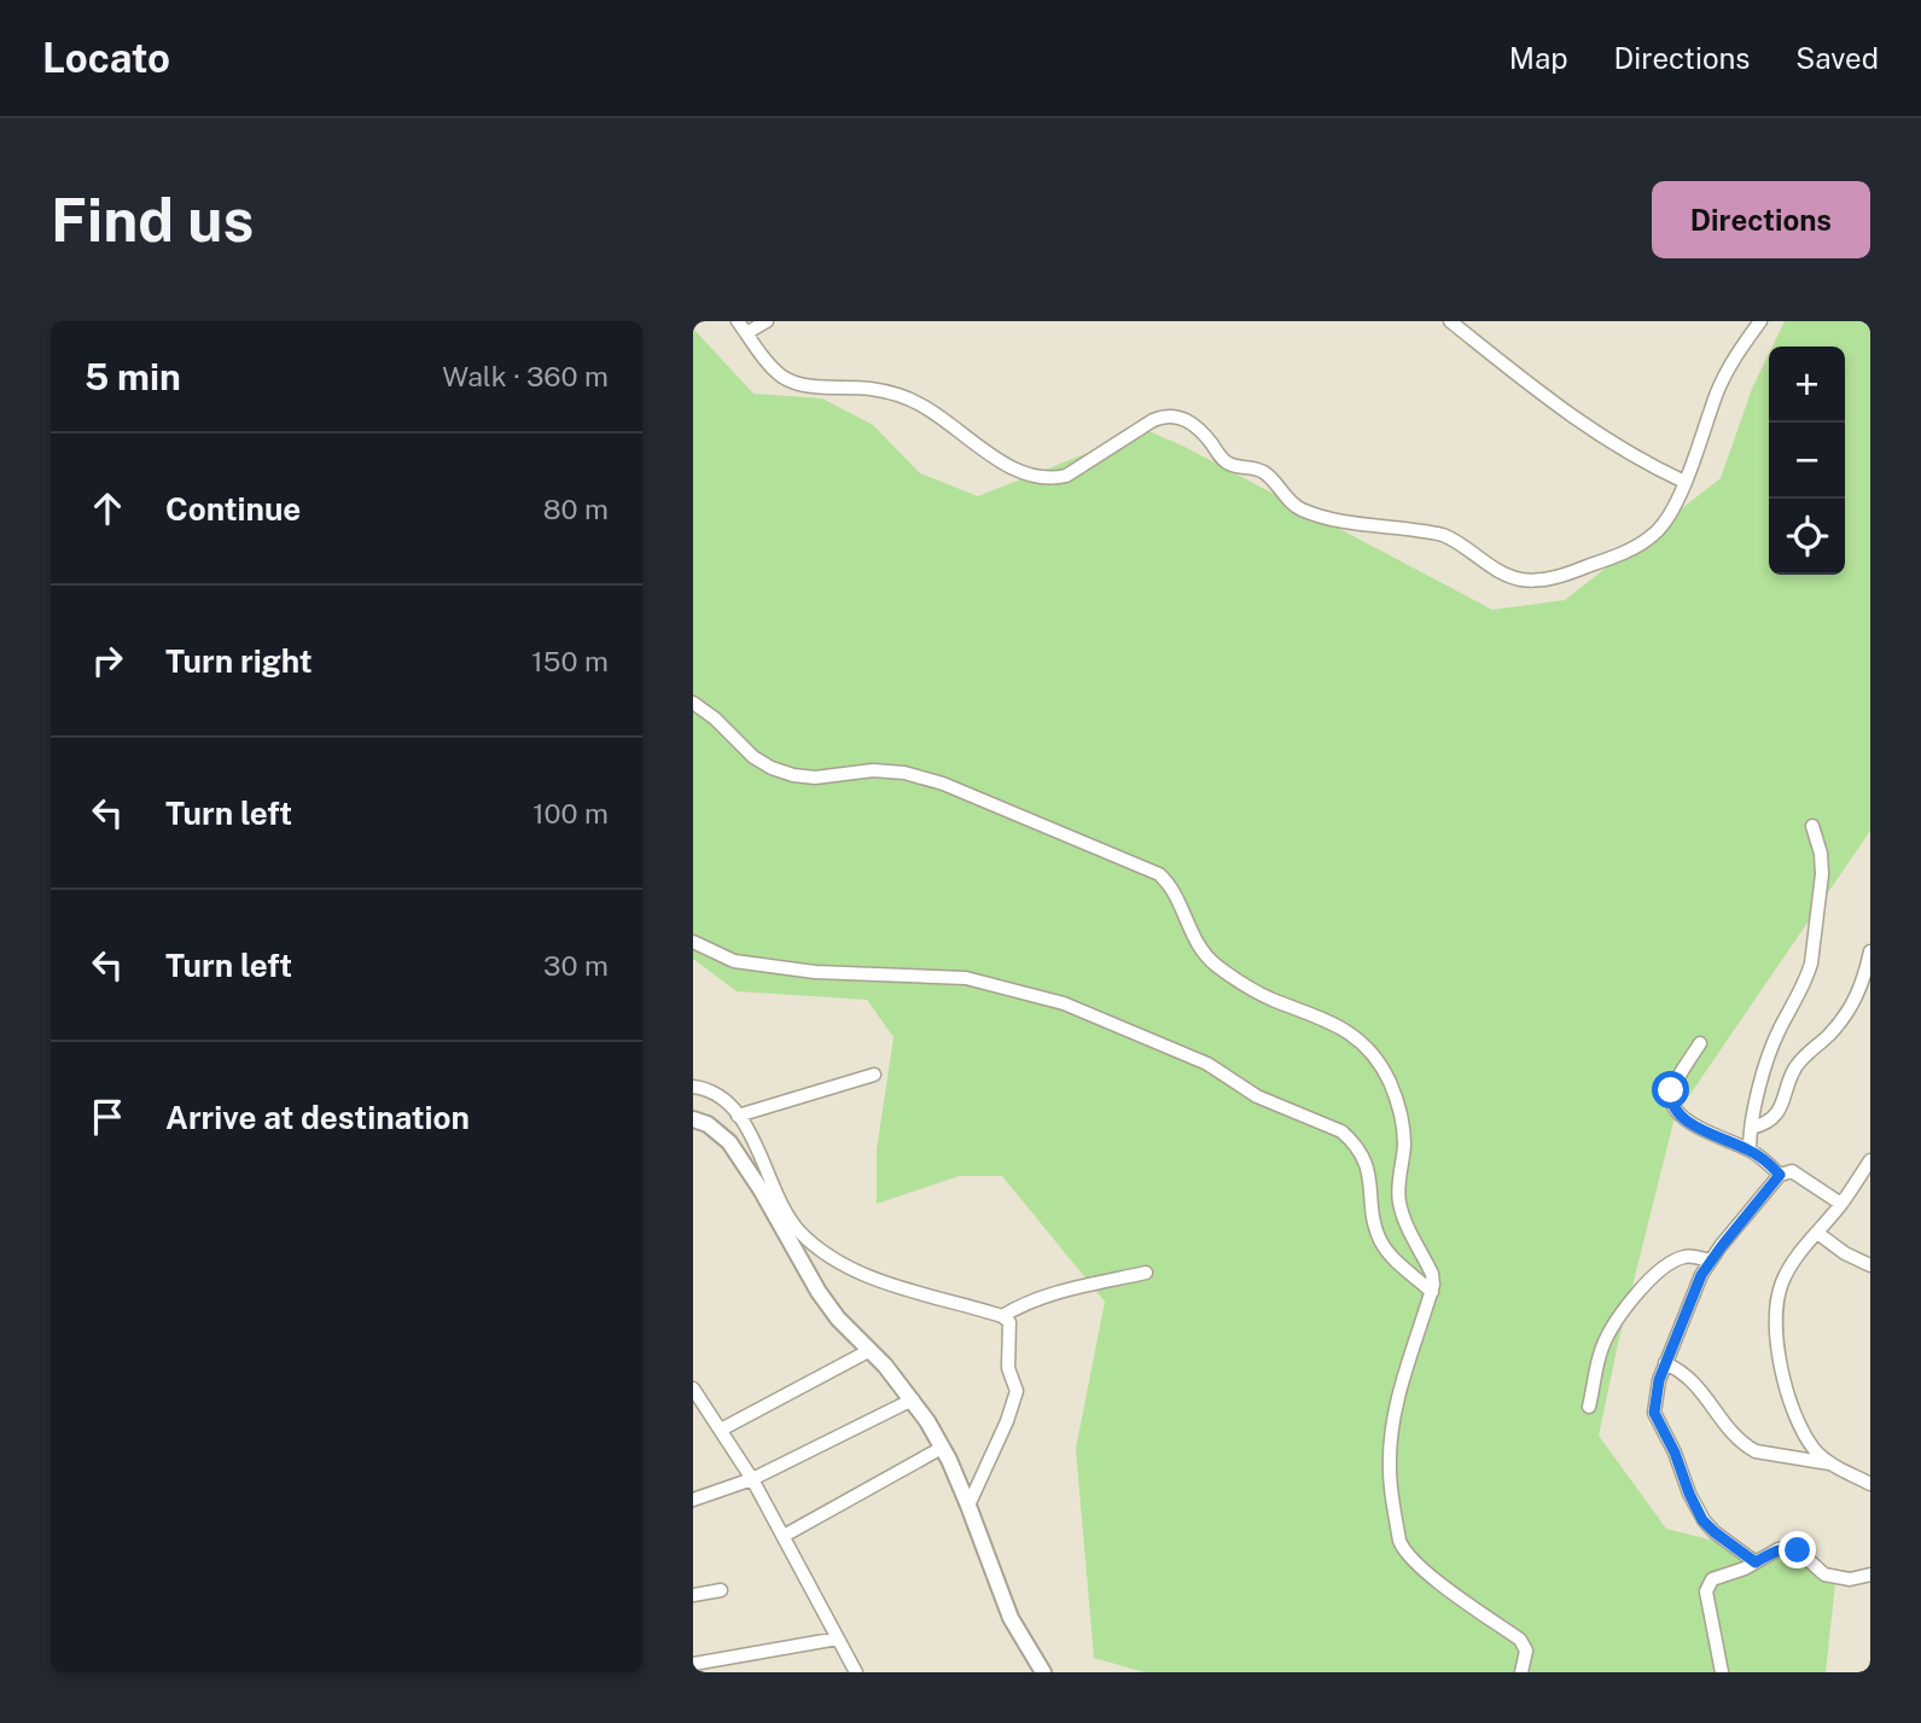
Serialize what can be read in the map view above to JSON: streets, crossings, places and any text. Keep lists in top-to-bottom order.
{
  "page": {
    "header": "Locato",
    "nav": ["Map", "Directions", "Saved"],
    "buttons": "Directions",
    "title": "Find us",
    "heading": ["5 min", "Walk · 360 m"],
    "map_buttons": ["+", "−"],
    "list": [
      ["Continue", "80 m"],
      ["Turn right", "150 m"],
      ["Turn left", "100 m"],
      ["Turn left", "30 m"],
      "Arrive at destination"
    ]
  }
}
